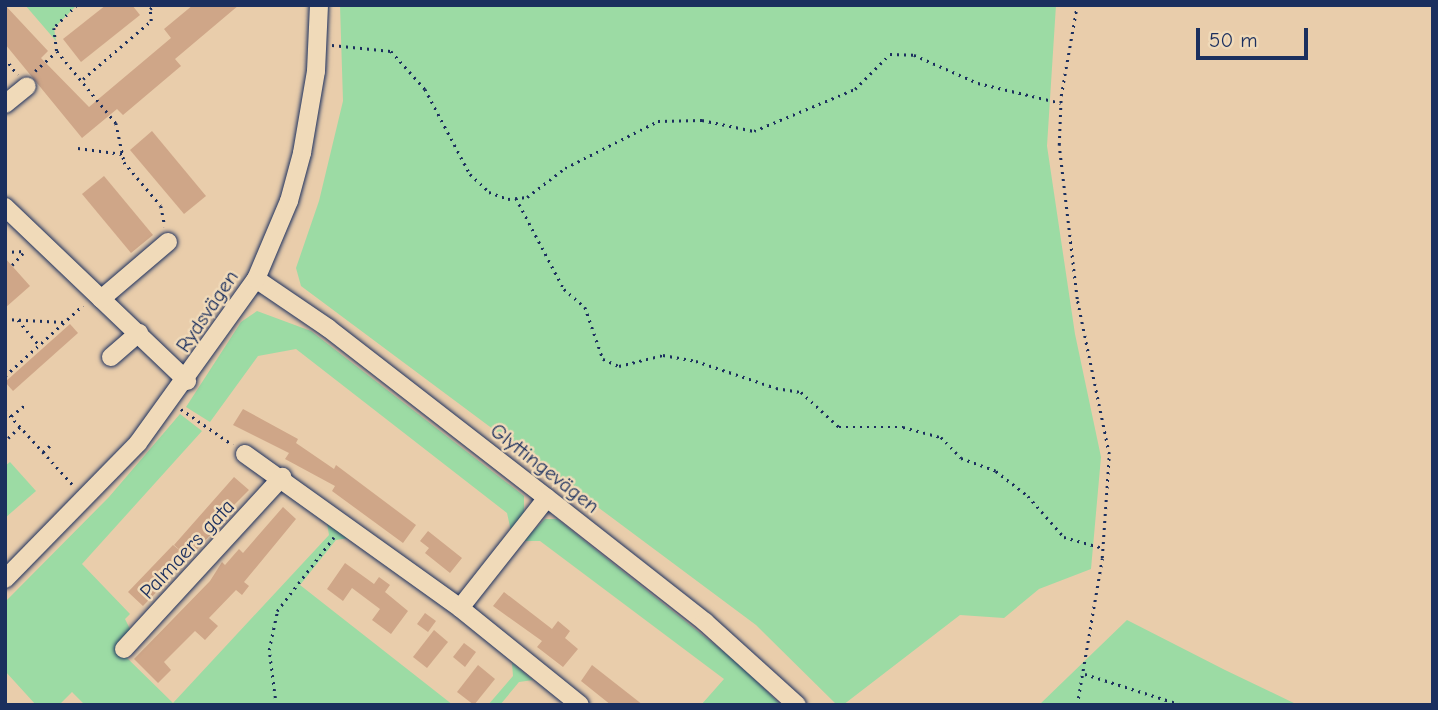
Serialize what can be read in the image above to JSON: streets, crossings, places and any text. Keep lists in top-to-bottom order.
{
  "streets": {
    "street": ["Rydsvägen", "Glyttingevägen", "Palmaers gata"]
  },
  "crossings": [
    ["Rydsvägen", "Glyttingevägen"]
  ],
  "scale_bar": "50 m"
}
